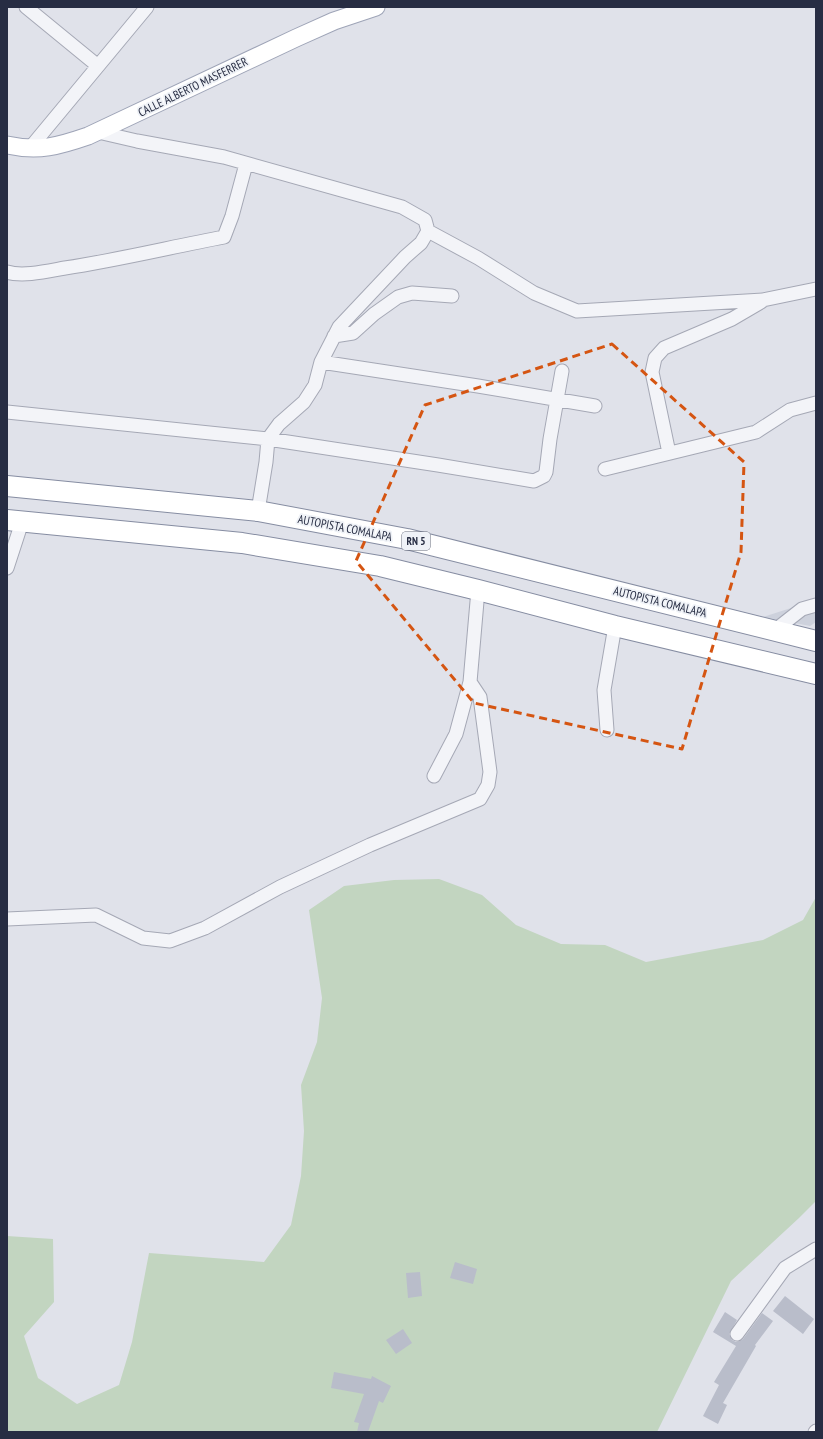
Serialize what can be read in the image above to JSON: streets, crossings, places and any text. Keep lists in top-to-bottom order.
{
  "streets": {
    "highway": ["AUTOPISTA COMALAPA", "RN 5"],
    "main road": ["CALLE ALBERTO MASFERRER"]
  }
}
